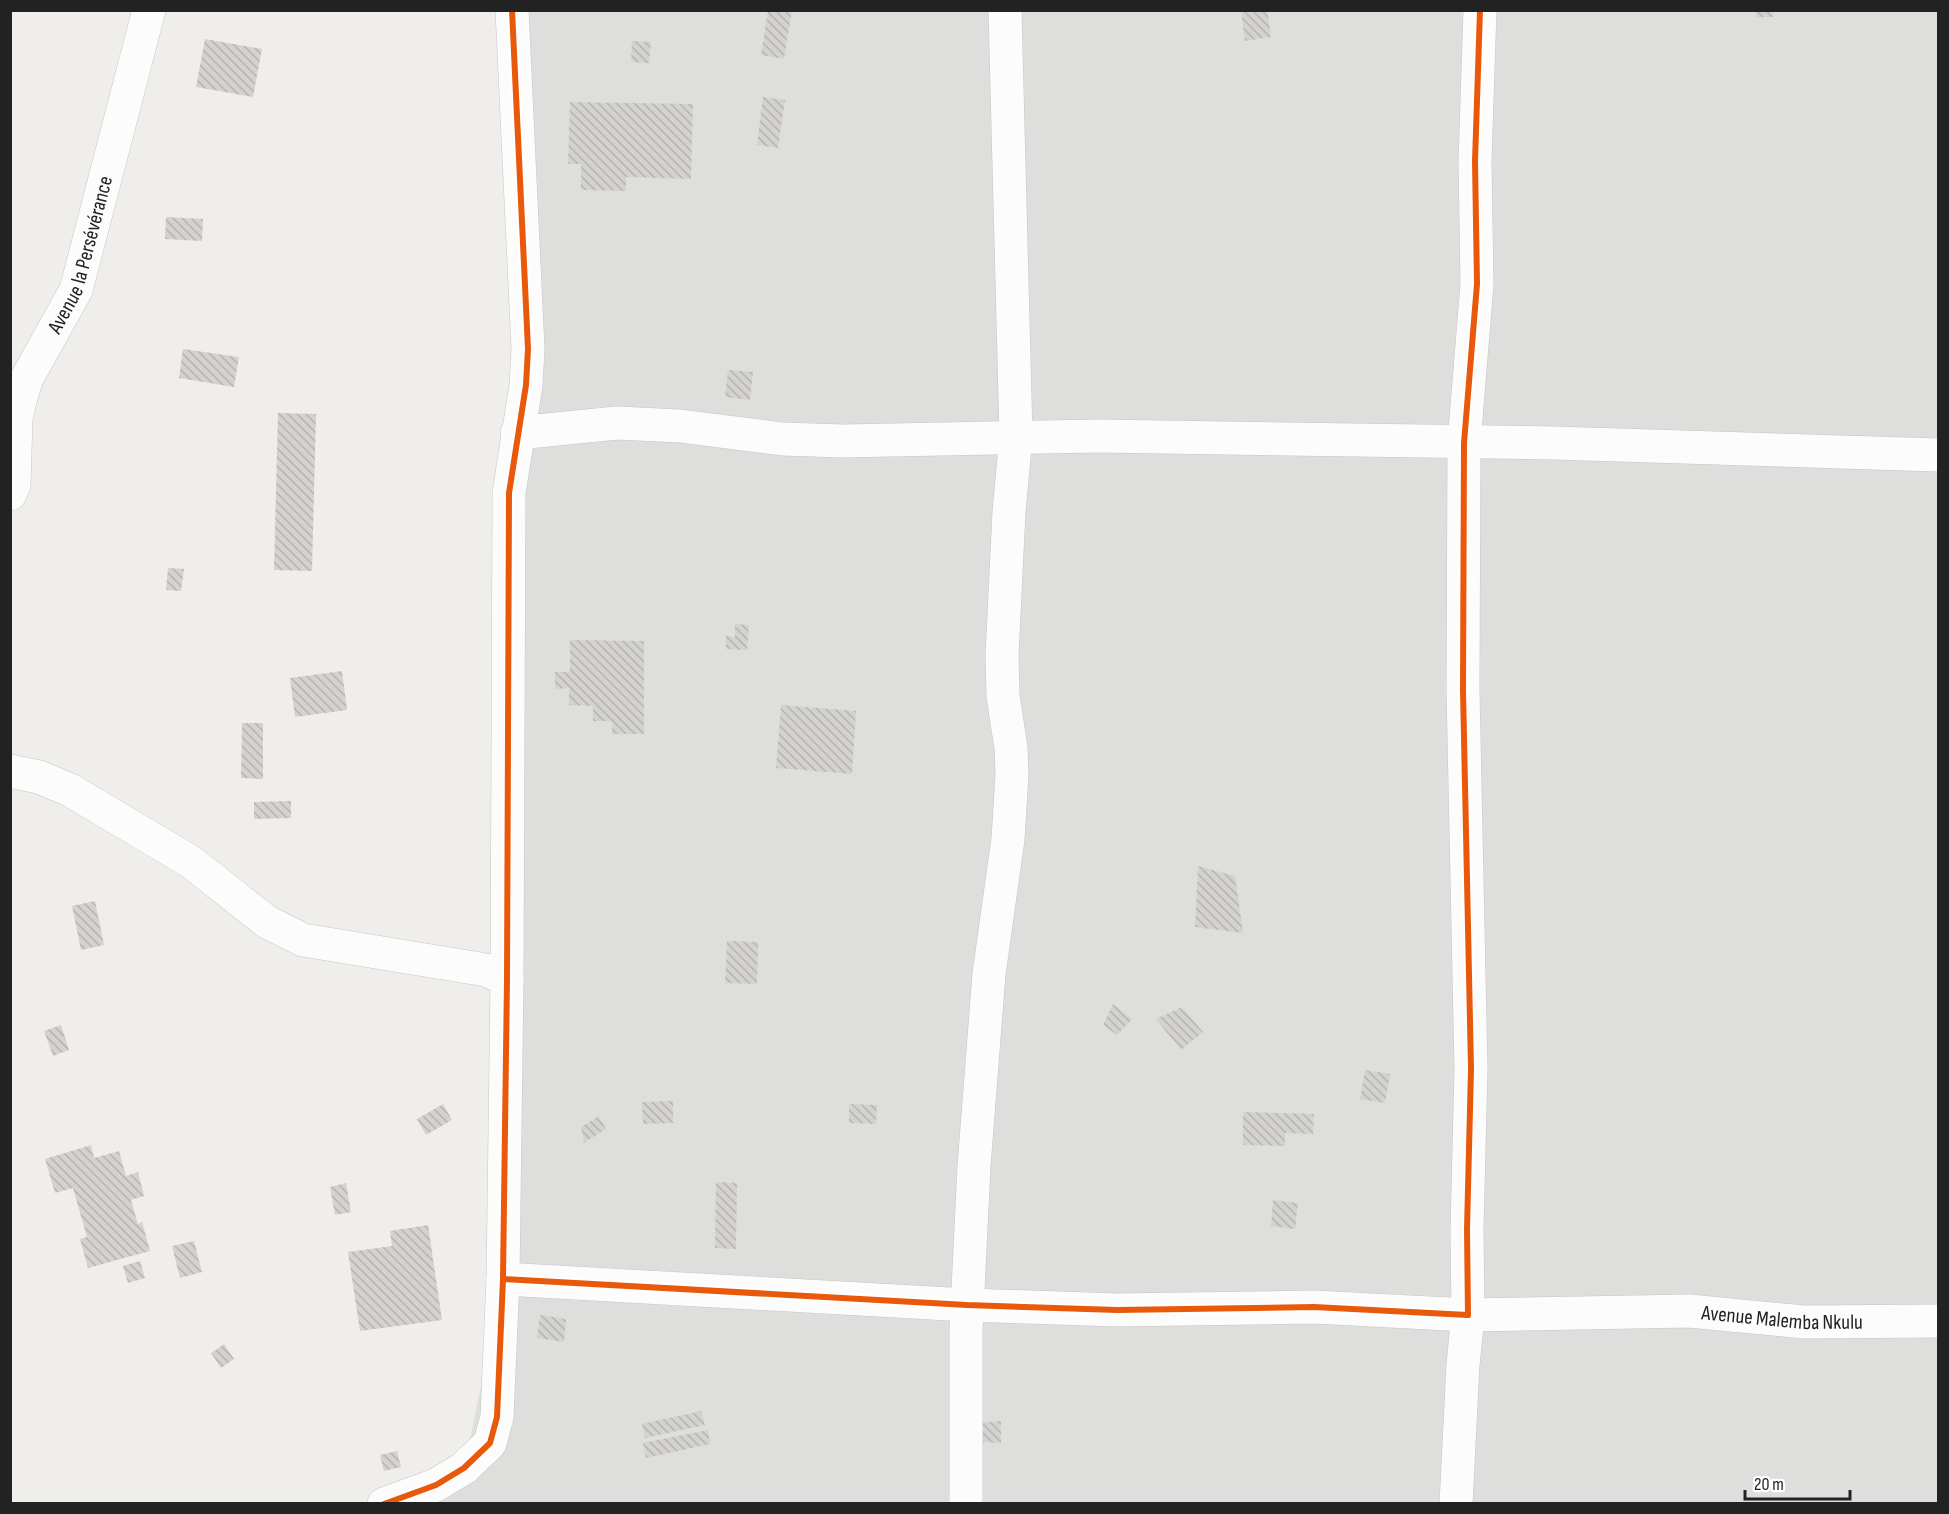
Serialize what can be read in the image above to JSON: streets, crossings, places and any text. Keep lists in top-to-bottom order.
{
  "streets": {
    "street": ["Avenue la Persévérance", "Avenue Malemba Nkulu"]
  },
  "scale_bar": "20 m"
}
